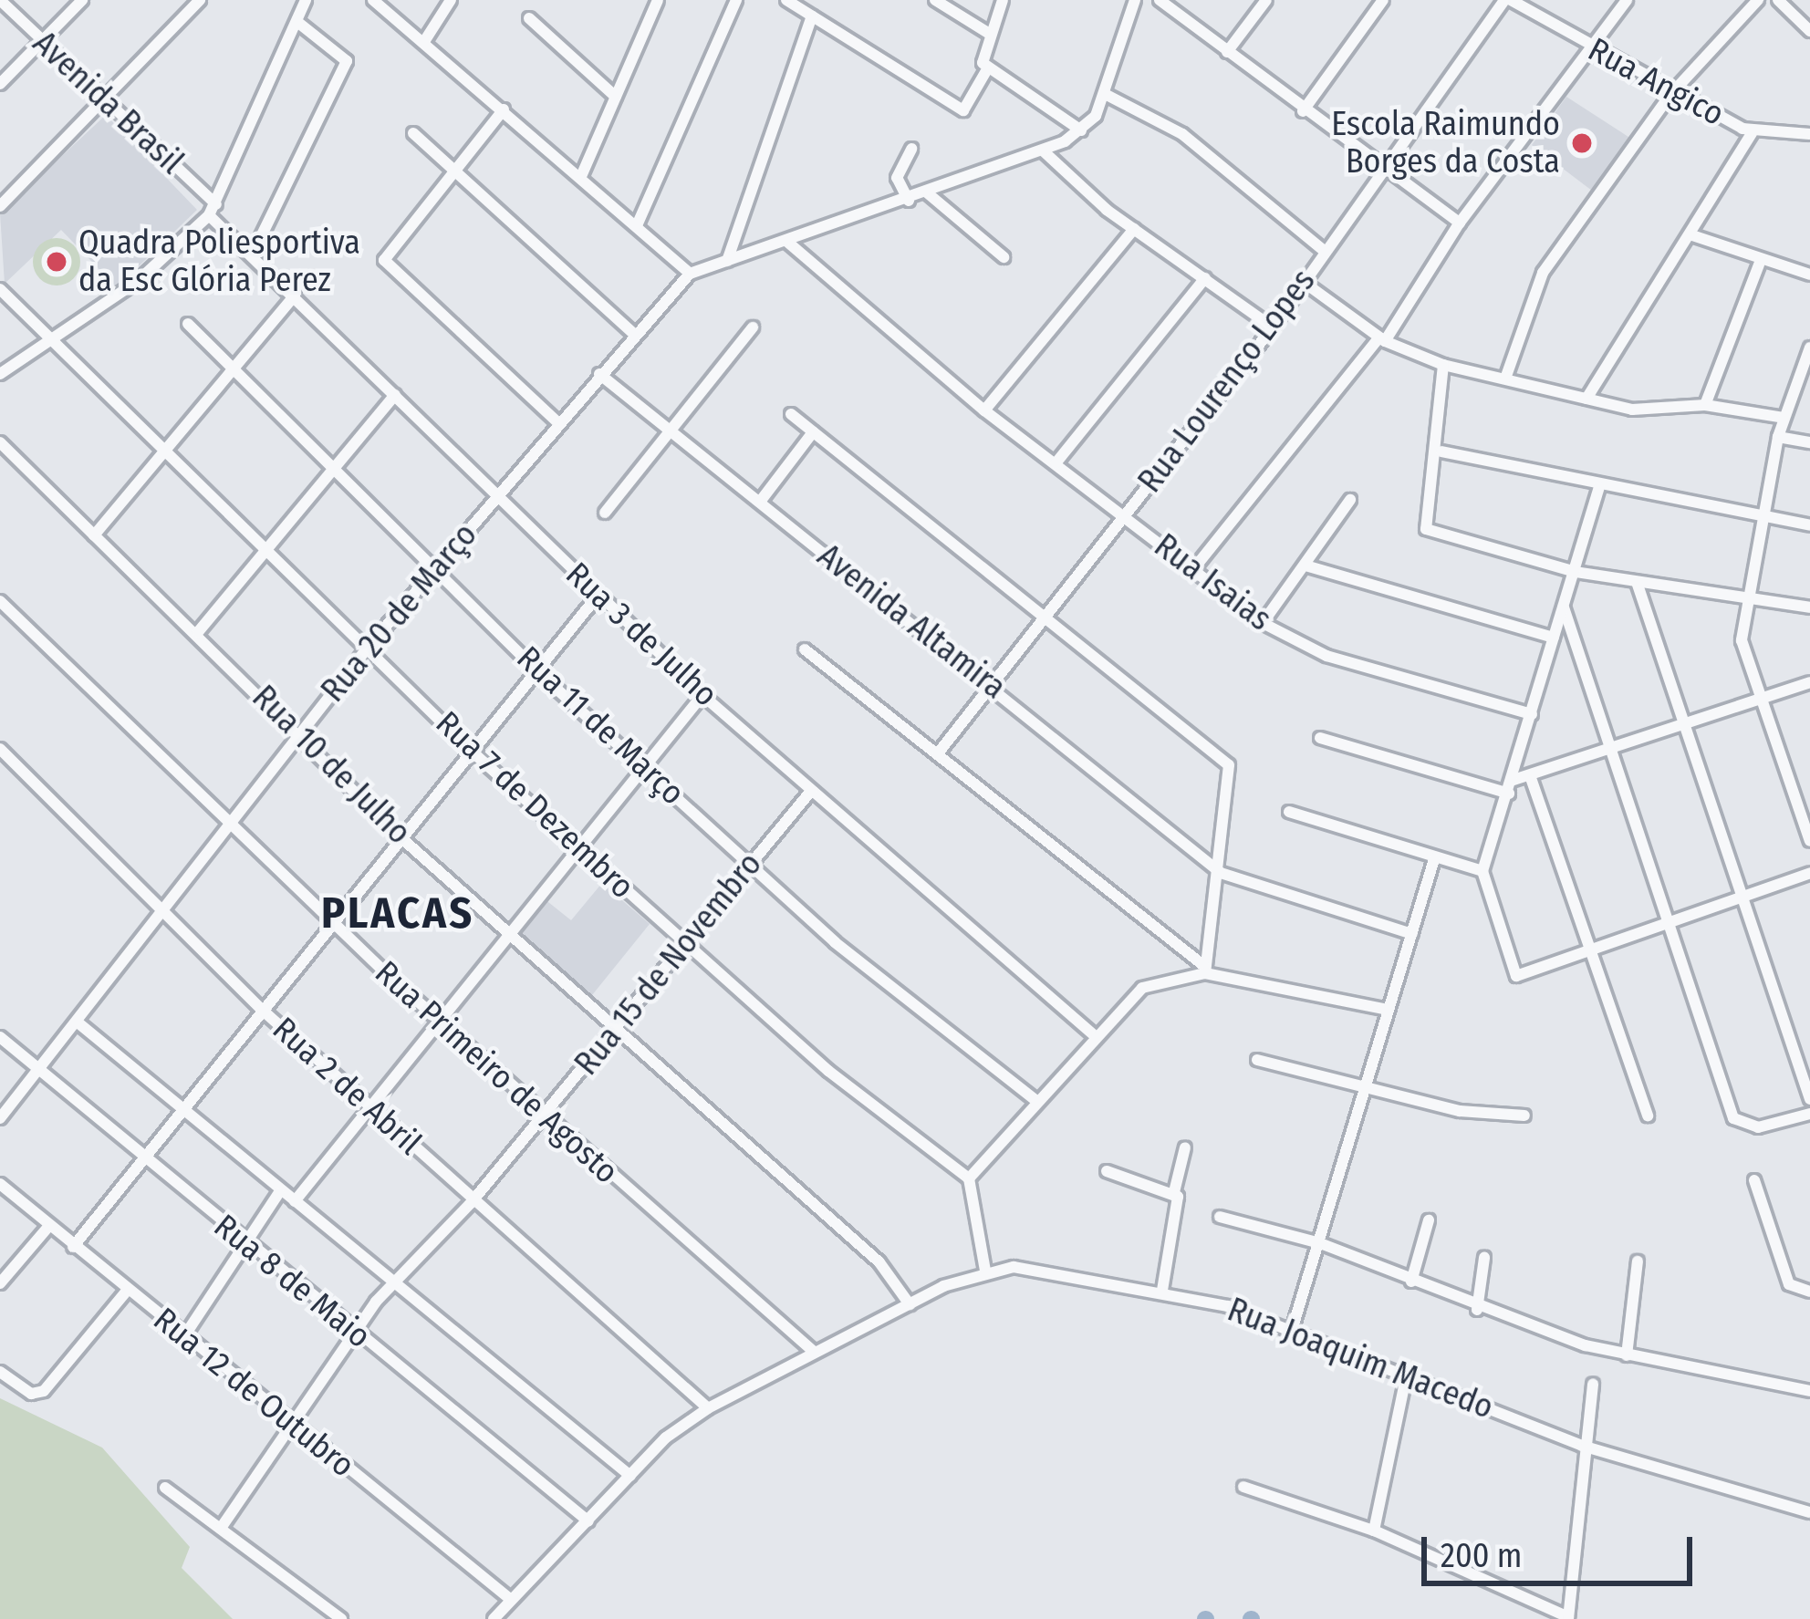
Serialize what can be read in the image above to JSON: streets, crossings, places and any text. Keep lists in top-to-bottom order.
{
  "streets": {
    "street": [
      "Rua Angico",
      "Avenida Brasil",
      "Rua Lourenço Lopes",
      "Rua Isaias",
      "Rua 20 de Março",
      "Avenida Altamira",
      "Rua 3 de Julho",
      "Rua 11 de Março",
      "Rua 10 de Julho",
      "Rua 7 de Dezembro",
      "Rua 15 de Novembro",
      "Rua Primeiro de Agosto",
      "Rua 2 de Abril",
      "Rua 8 de Maio",
      "Rua Joaquim Macedo",
      "Rua 12 de Outubro"
    ]
  },
  "crossings": [
    ["Rua Angico", "Rua Lourenço Lopes"],
    ["Avenida Brasil", "Rua 3 de Julho"],
    ["Rua Lourenço Lopes", "Rua Isaias"],
    ["Rua Lourenço Lopes", "Avenida Altamira"],
    ["Rua 20 de Março", "Avenida Altamira"],
    ["Rua 20 de Março", "Rua 3 de Julho"],
    ["Rua 20 de Março", "Rua 11 de Março"],
    ["Rua 20 de Março", "Rua 10 de Julho"],
    ["Rua 20 de Março", "Rua 7 de Dezembro"],
    ["Rua 20 de Março", "Rua Primeiro de Agosto"],
    ["Rua 20 de Março", "Rua 2 de Abril"],
    ["Rua 20 de Março", "Rua 8 de Maio"],
    ["Rua 3 de Julho", "Rua 15 de Novembro"],
    ["Rua 11 de Março", "Rua 15 de Novembro"],
    ["Rua 10 de Julho", "Rua 15 de Novembro"],
    ["Rua 10 de Julho", "Rua Joaquim Macedo"],
    ["Rua 7 de Dezembro", "Rua 15 de Novembro"],
    ["Rua 15 de Novembro", "Rua Primeiro de Agosto"],
    ["Rua 15 de Novembro", "Rua 2 de Abril"],
    ["Rua 15 de Novembro", "Rua 8 de Maio"],
    ["Rua 15 de Novembro", "Rua 12 de Outubro"],
    ["Rua Primeiro de Agosto", "Rua Joaquim Macedo"],
    ["Rua 2 de Abril", "Rua Joaquim Macedo"],
    ["Rua 8 de Maio", "Rua Joaquim Macedo"],
    ["Rua Joaquim Macedo", "Rua 12 de Outubro"]
  ],
  "districts": ["PLACAS"],
  "places": ["Escola Raimundo Borges da Costa", "Quadra Poliesportiva da Esc Glória Perez"],
  "scale_bar": "200 m"
}
